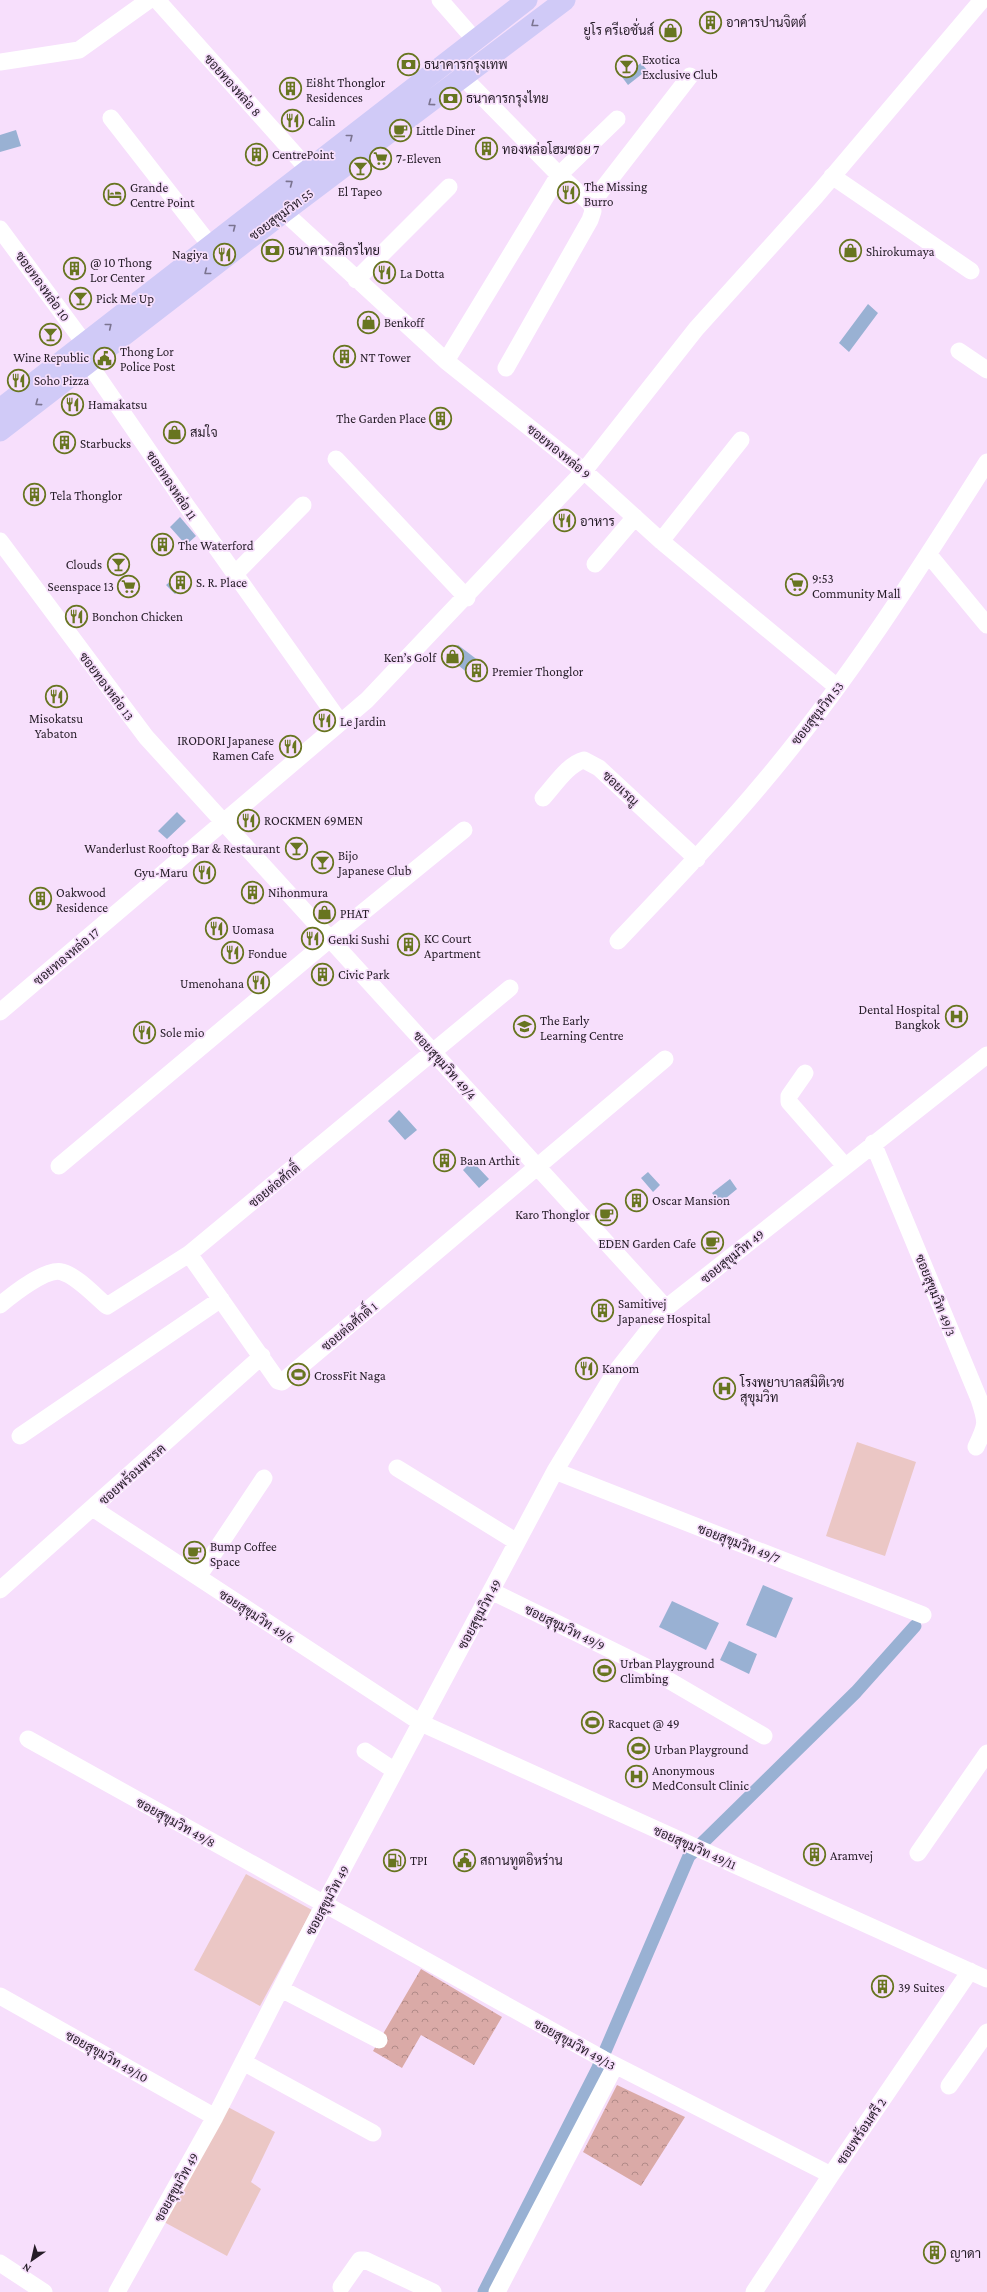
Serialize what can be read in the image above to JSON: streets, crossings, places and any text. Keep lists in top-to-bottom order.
{
  "streets": {
    "main road": ["ซอยสุขุมวิท 55"],
    "street": [
      "ซอยทองหล่อ 8",
      "ซอยทองหล่อ 10",
      "ซอยทองหล่อ 9",
      "ซอยทองหล่อ 11",
      "ซอยทองหล่อ 13",
      "ซอยสุขุมวิท 53",
      "ซอยเรณู",
      "ซอยทองหล่อ 17",
      "ซอยสุขุมวิท 49/4",
      "ซอยต่อศักดิ์",
      "ซอยสุขุมวิท 49",
      "ซอยสุขุมวิท 49/3",
      "ซอยต่อศักดิ์ 1",
      "ซอยพร้อมพรรค",
      "ซอยสุขุมวิท 49/7",
      "ซอยสุขุมวิท 49/6",
      "ซอยสุขุมวิท 49/9",
      "ซอยสุขุมวิท 49/8",
      "ซอยสุขุมวิท 49/11",
      "ซอยสุขุมวิท 49/13",
      "ซอยสุขุมวิท 49/10",
      "ซอยพร้อมศรี 2"
    ]
  },
  "crossings": [
    ["ซอยทองหล่อ 8", "ซอยสุขุมวิท 55"],
    ["ซอยสุขุมวิท 55", "ซอยทองหล่อ 10"],
    ["ซอยสุขุมวิท 55", "ซอยทองหล่อ 9"],
    ["ซอยสุขุมวิท 55", "ซอยทองหล่อ 11"],
    ["ซอยทองหล่อ 10", "ซอยทองหล่อ 11"],
    ["ซอยทองหล่อ 9", "ซอยสุขุมวิท 53"],
    ["ซอยทองหล่อ 9", "ซอยทองหล่อ 17"],
    ["ซอยทองหล่อ 11", "ซอยทองหล่อ 17"],
    ["ซอยทองหล่อ 13", "ซอยทองหล่อ 17"],
    ["ซอยทองหล่อ 13", "ซอยสุขุมวิท 49/4"],
    ["ซอยสุขุมวิท 53", "ซอยเรณู"],
    ["ซอยทองหล่อ 17", "ซอยสุขุมวิท 49/4"],
    ["ซอยสุขุมวิท 49/4", "ซอยต่อศักดิ์"],
    ["ซอยสุขุมวิท 49/4", "ซอยสุขุมวิท 49"],
    ["ซอยสุขุมวิท 49/4", "ซอยต่อศักดิ์ 1"],
    ["ซอยต่อศักดิ์", "ซอยต่อศักดิ์ 1"],
    ["ซอยสุขุมวิท 49", "ซอยสุขุมวิท 49/3"],
    ["ซอยสุขุมวิท 49", "ซอยสุขุมวิท 49/7"],
    ["ซอยสุขุมวิท 49", "ซอยสุขุมวิท 49/6"],
    ["ซอยสุขุมวิท 49", "ซอยสุขุมวิท 49/9"],
    ["ซอยสุขุมวิท 49", "ซอยสุขุมวิท 49/8"],
    ["ซอยสุขุมวิท 49", "ซอยสุขุมวิท 49/11"],
    ["ซอยสุขุมวิท 49", "ซอยสุขุมวิท 49/13"],
    ["ซอยสุขุมวิท 49", "ซอยสุขุมวิท 49/10"],
    ["ซอยต่อศักดิ์ 1", "ซอยพร้อมพรรค"],
    ["ซอยพร้อมพรรค", "ซอยสุขุมวิท 49/6"],
    ["ซอยสุขุมวิท 49/6", "ซอยสุขุมวิท 49/11"],
    ["ซอยสุขุมวิท 49/8", "ซอยสุขุมวิท 49/13"],
    ["ซอยสุขุมวิท 49/11", "ซอยพร้อมศรี 2"],
    ["ซอยสุขุมวิท 49/13", "ซอยพร้อมศรี 2"]
  ],
  "places": {
    "building": [
      "อาคารปานจิตต์",
      "Ei8ht Thonglor Residences",
      "ทองหล่อโฮมซอย 7",
      "CentrePoint",
      "@ 10 Thong Lor Center",
      "NT Tower",
      "The Garden Place",
      "Starbucks",
      "Tela Thonglor",
      "The Waterford",
      "S. R. Place",
      "Premier Thonglor",
      "Nihonmura",
      "Oakwood Residence",
      "KC Court Apartment",
      "Civic Park",
      "Baan Arthit",
      "Oscar Mansion",
      "Samitivej Japanese Hospital",
      "Aramvej",
      "39 Suites",
      "ญาดา"
    ],
    "shop": [
      "ยูโร ครีเอชั่นส์",
      "Shirokumaya",
      "Benkoff",
      "สมใจ",
      "Ken’s Golf",
      "PHAT"
    ],
    "bank": ["ธนาคารกรุงเทพ", "ธนาคารกรุงไทย", "ธนาคารกสิกรไทย"],
    "bar": [
      "Exotica Exclusive Club",
      "El Tapeo",
      "Pick Me Up",
      "Wine Republic",
      "Clouds",
      "Wanderlust Rooftop Bar & Restaurant",
      "Bijo Japanese Club"
    ],
    "restaurant": [
      "Calin",
      "The Missing Burro",
      "Nagiya",
      "La Dotta",
      "Soho Pizza",
      "Hamakatsu",
      "อาหาร",
      "Bonchon Chicken",
      "Misokatsu Yabaton",
      "Le Jardin",
      "IRODORI Japanese Ramen Cafe",
      "ROCKMEN 69MEN",
      "Gyu-Maru",
      "Uomasa",
      "Genki Sushi",
      "Fondue",
      "Umenohana",
      "Sole mio",
      "Kanom"
    ],
    "cafe": [
      "Little Diner",
      "Karo Thonglor",
      "EDEN Garden Cafe",
      "Bump Coffee Space"
    ],
    "supermarket": ["7-Eleven", "9:53 Community Mall", "Seenspace 13"],
    "hotel": ["Grande Centre Point"],
    "public building": ["Thong Lor Police Post", "สถานทูตอิหร่าน"],
    "hospital": ["Dental Hospital Bangkok", "โรงพยาบาลสมิติเวช สุขุมวิท", "Anonymous MedConsult Clinic"],
    "school or university": ["The Early Learning Centre"],
    "sports": [
      "CrossFit Naga",
      "Urban Playground Climbing",
      "Racquet @ 49",
      "Urban Playground"
    ],
    "fuel station": ["TPI"]
  },
  "north": "bottom left"
}
